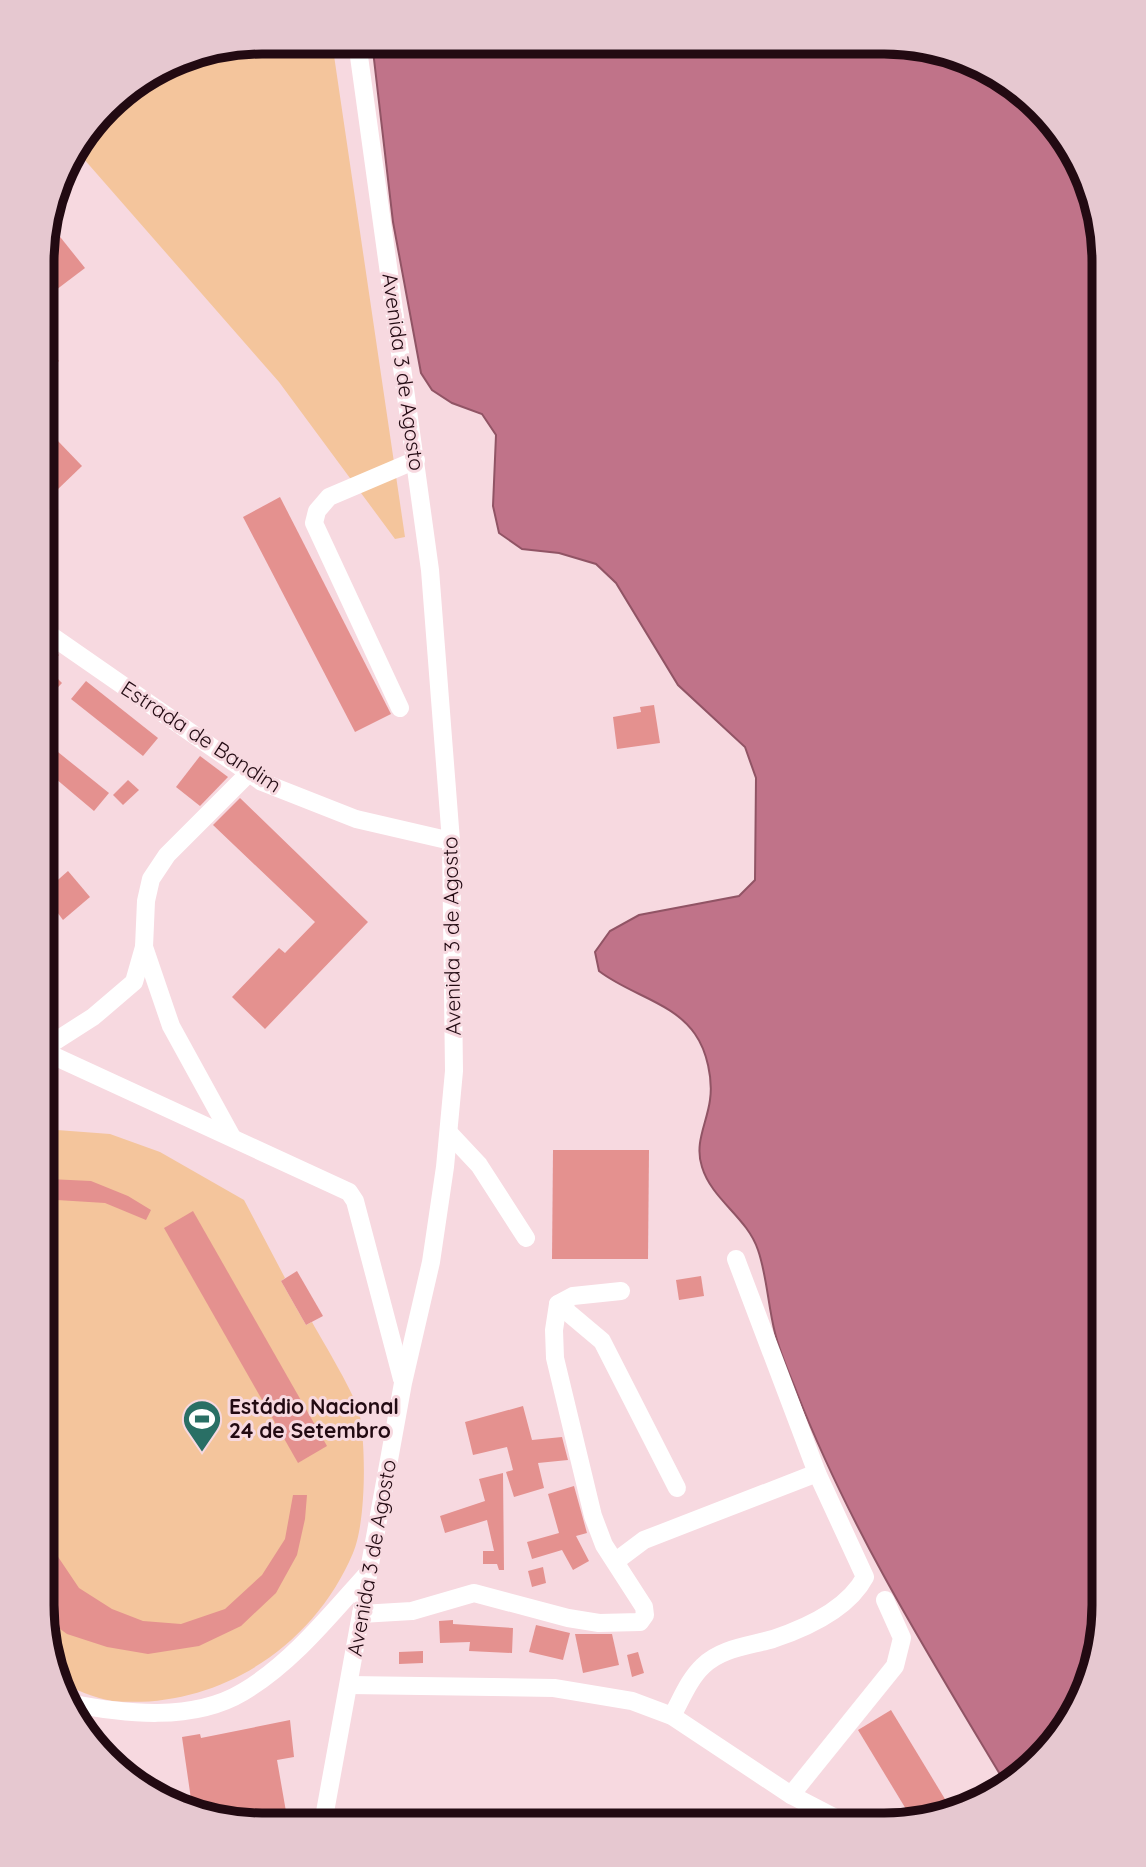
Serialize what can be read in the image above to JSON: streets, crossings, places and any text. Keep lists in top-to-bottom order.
{
  "streets": {
    "street": ["Avenida 3 de Agosto", "Estrada de Bandim"]
  },
  "crossings": [
    ["Avenida 3 de Agosto", "Estrada de Bandim"]
  ],
  "places": {
    "sports": ["Estádio Nacional 24 de Setembro"]
  }
}
